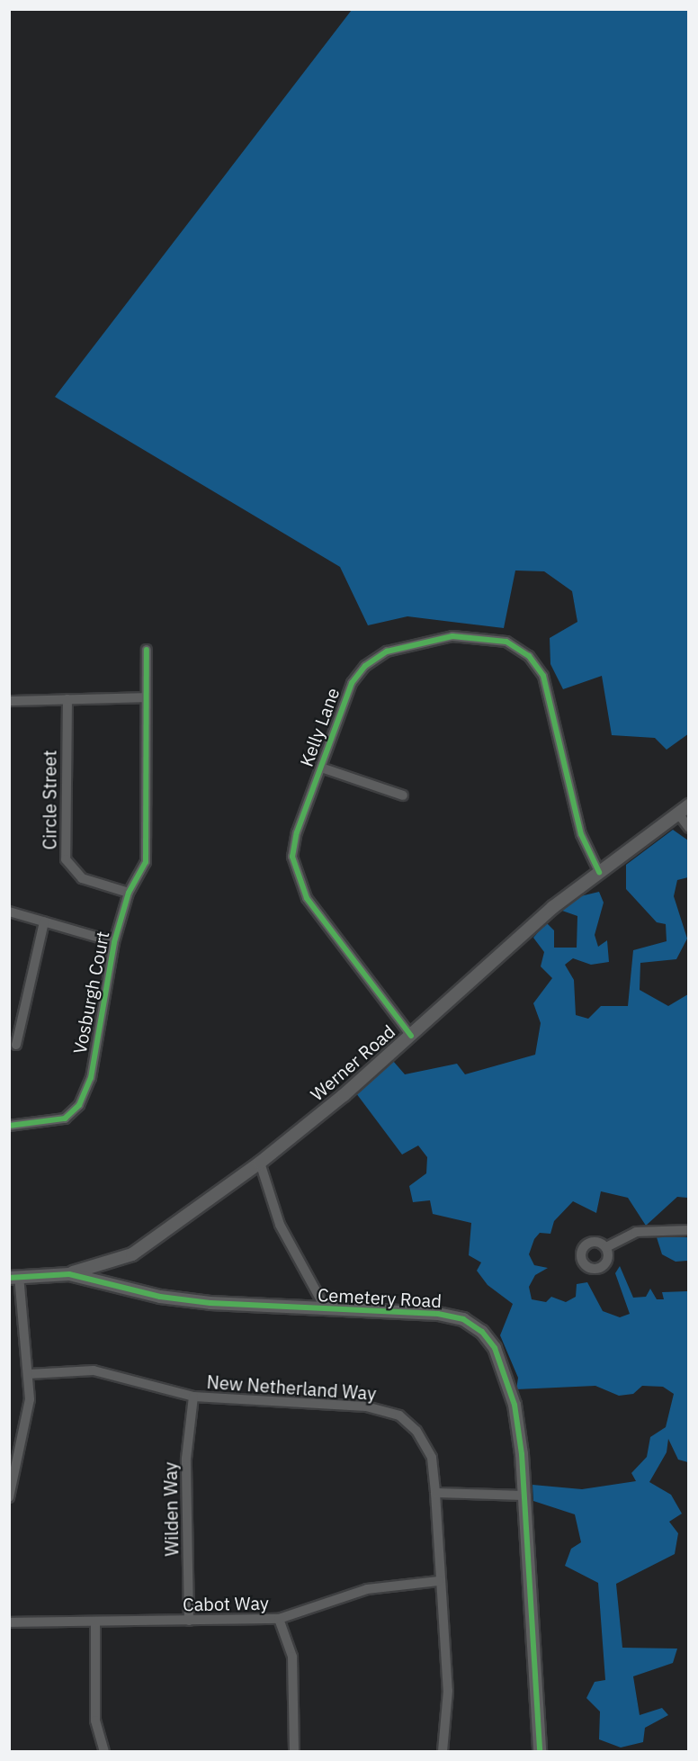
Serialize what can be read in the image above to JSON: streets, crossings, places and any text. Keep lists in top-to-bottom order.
{
  "streets": {
    "street": [
      "Kelly Lane",
      "Circle Street",
      "Vosburgh Court",
      "Werner Road",
      "Cemetery Road",
      "New Netherland Way",
      "Wilden Way",
      "Cabot Way"
    ]
  },
  "crossings": [
    ["Kelly Lane", "Werner Road"],
    ["Circle Street", "Vosburgh Court"],
    ["Werner Road", "Cemetery Road"],
    ["New Netherland Way", "Wilden Way"],
    ["New Netherland Way", "Cabot Way"],
    ["Wilden Way", "Cabot Way"]
  ]
}
